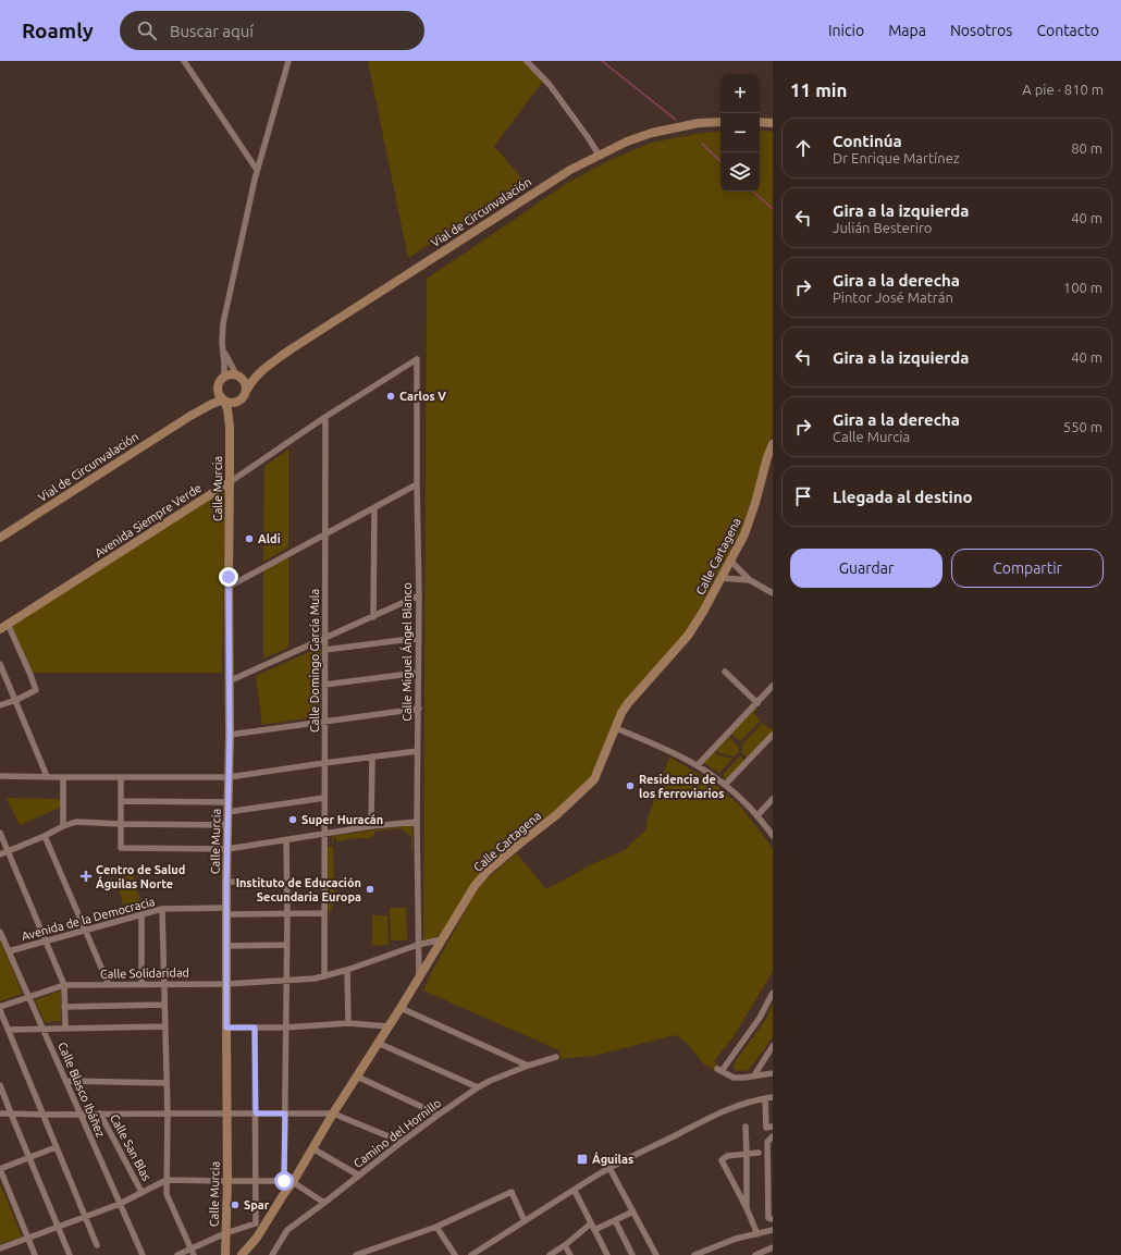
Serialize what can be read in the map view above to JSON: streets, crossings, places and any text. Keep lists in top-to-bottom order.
{
  "streets": {
    "main road": [
      "Vial de Circunvalación",
      "Calle Murcia",
      "Avenida Siempre Verde",
      "Calle Cartagena"
    ],
    "street": [
      "Calle Miguel Ángel Blanco",
      "Calle Domingo García Mula",
      "Avenida de la Democracia",
      "Calle Solidaridad",
      "Calle Blasco Ibáñez",
      "Camino del Hornillo",
      "Calle San Blas"
    ]
  },
  "crossings": [
    ["Vial de Circunvalación", "Calle Murcia"],
    ["Calle Murcia", "Avenida Siempre Verde"],
    ["Calle Murcia", "Avenida de la Democracia"],
    ["Calle Murcia", "Calle Solidaridad"],
    ["Avenida Siempre Verde", "Calle Miguel Ángel Blanco"],
    ["Avenida Siempre Verde", "Calle Domingo García Mula"],
    ["Calle Cartagena", "Calle Miguel Ángel Blanco"],
    ["Calle Cartagena", "Calle Solidaridad"],
    ["Calle Miguel Ángel Blanco", "Calle Solidaridad"],
    ["Calle Domingo García Mula", "Avenida de la Democracia"],
    ["Calle Domingo García Mula", "Calle Solidaridad"],
    ["Avenida de la Democracia", "Calle Blasco Ibáñez"],
    ["Calle Solidaridad", "Calle Blasco Ibáñez"]
  ],
  "places": {
    "other": [
      "Carlos V",
      "Aldi",
      "Residencia de los ferroviarios",
      "Super Huracán",
      "Instituto de Educación Secundaria Europa",
      "Spar"
    ],
    "health": ["Centro de Salud Águilas Norte"],
    "transit": ["Águilas"]
  },
  "page": {
    "header": "Roamly",
    "search": "Buscar aquí",
    "nav": [
      "Inicio",
      "Mapa",
      "Nosotros",
      "Contacto"
    ],
    "heading": ["11 min", "A pie · 810 m"],
    "map_buttons": ["+", "−"],
    "list": [
      ["Continúa", "Dr Enrique Martínez", "80 m"],
      ["Gira a la izquierda", "Julián Besteriro", "40 m"],
      ["Gira a la derecha", "Pintor José Matrán", "100 m"],
      ["Gira a la izquierda", "40 m"],
      ["Gira a la derecha", "Calle Murcia", "550 m"],
      "Llegada al destino"
    ],
    "buttons": ["Guardar", "Compartir"]
  }
}
